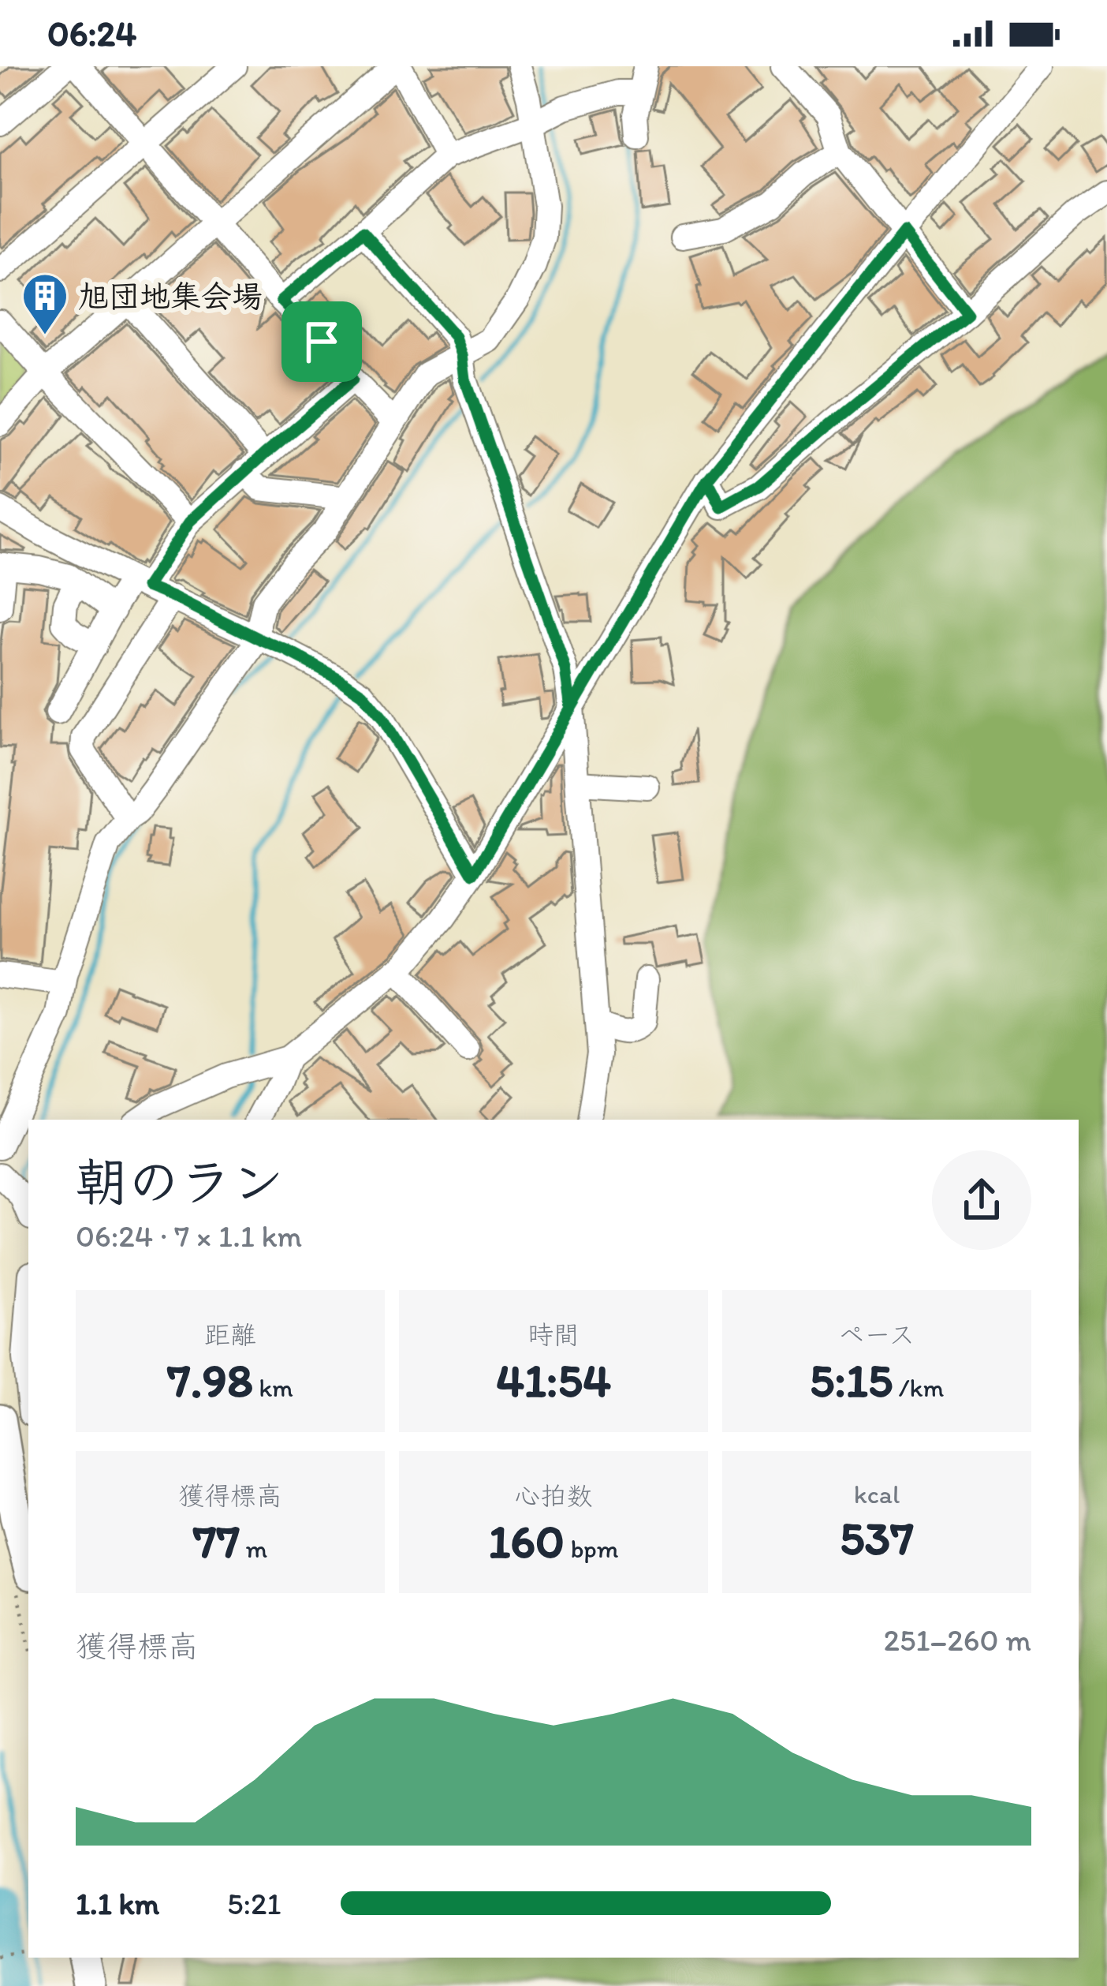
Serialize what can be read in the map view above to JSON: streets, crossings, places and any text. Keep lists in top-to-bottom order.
{
  "places": {
    "building": ["旭団地集会場"]
  },
  "page": {
    "status": "06:24",
    "heading": ["朝のラン", "06:24 · 7 × 1.1 km"],
    "stats": [
      ["距離", "7.98 km"],
      ["時間", "41:54"],
      ["ペース", "5:15 /km"],
      ["獲得標高", "77 m"],
      ["心拍数", "160 bpm"],
      ["kcal", "537"]
    ],
    "chart": ["獲得標高", "251–260 m"],
    "list": [
      {
        "name": "1.1 km",
        "note": "5:21"
      }
    ]
  }
}
